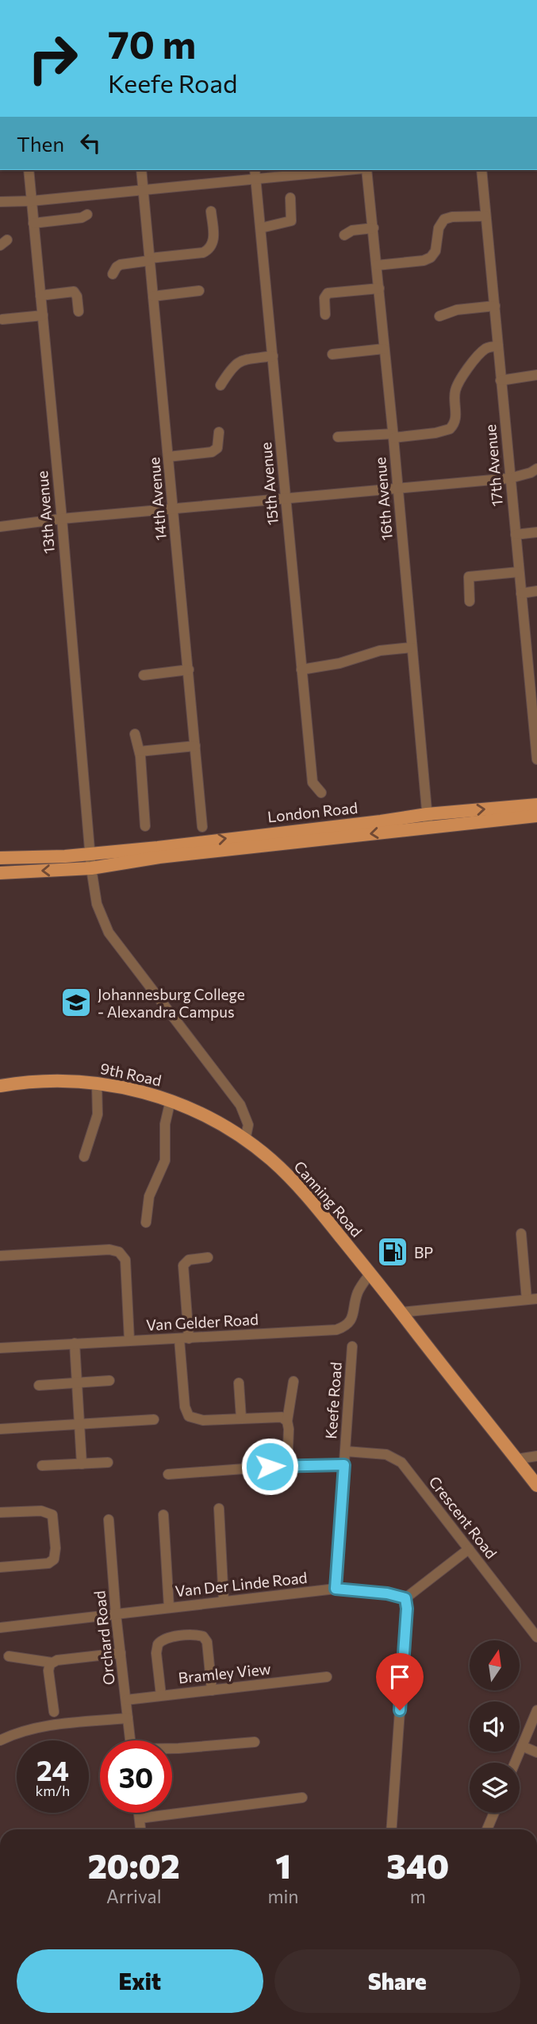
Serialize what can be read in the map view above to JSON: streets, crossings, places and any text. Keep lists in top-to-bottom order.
{
  "streets": {
    "main road": ["London Road", "9th Road", "Canning Road"],
    "street": [
      "17th Avenue",
      "15th Avenue",
      "14th Avenue",
      "16th Avenue",
      "13th Avenue",
      "Van Gelder Road",
      "Keefe Road",
      "Crescent Road",
      "Van Der Linde Road",
      "Orchard Road",
      "Bramley View"
    ]
  },
  "crossings": [
    ["16th Avenue", "London Road"],
    ["13th Avenue", "London Road"],
    ["9th Road", "Canning Road"],
    ["Canning Road", "Van Gelder Road"],
    ["Keefe Road", "Crescent Road"],
    ["Keefe Road", "Van Der Linde Road"],
    ["Van Der Linde Road", "Orchard Road"],
    ["Orchard Road", "Bramley View"]
  ],
  "places": {
    "school or university": ["Johannesburg College - Alexandra Campus"],
    "fuel station": ["BP"]
  },
  "north": "top",
  "page": {
    "turn": ["70 m", "Keefe Road"],
    "then": "Then",
    "speed": "24 km/h",
    "limit": "30",
    "eta": [
      "20:02",
      "Arrival",
      "1",
      "min",
      "340",
      "m"
    ],
    "buttons": ["Exit", "Share"]
  }
}
